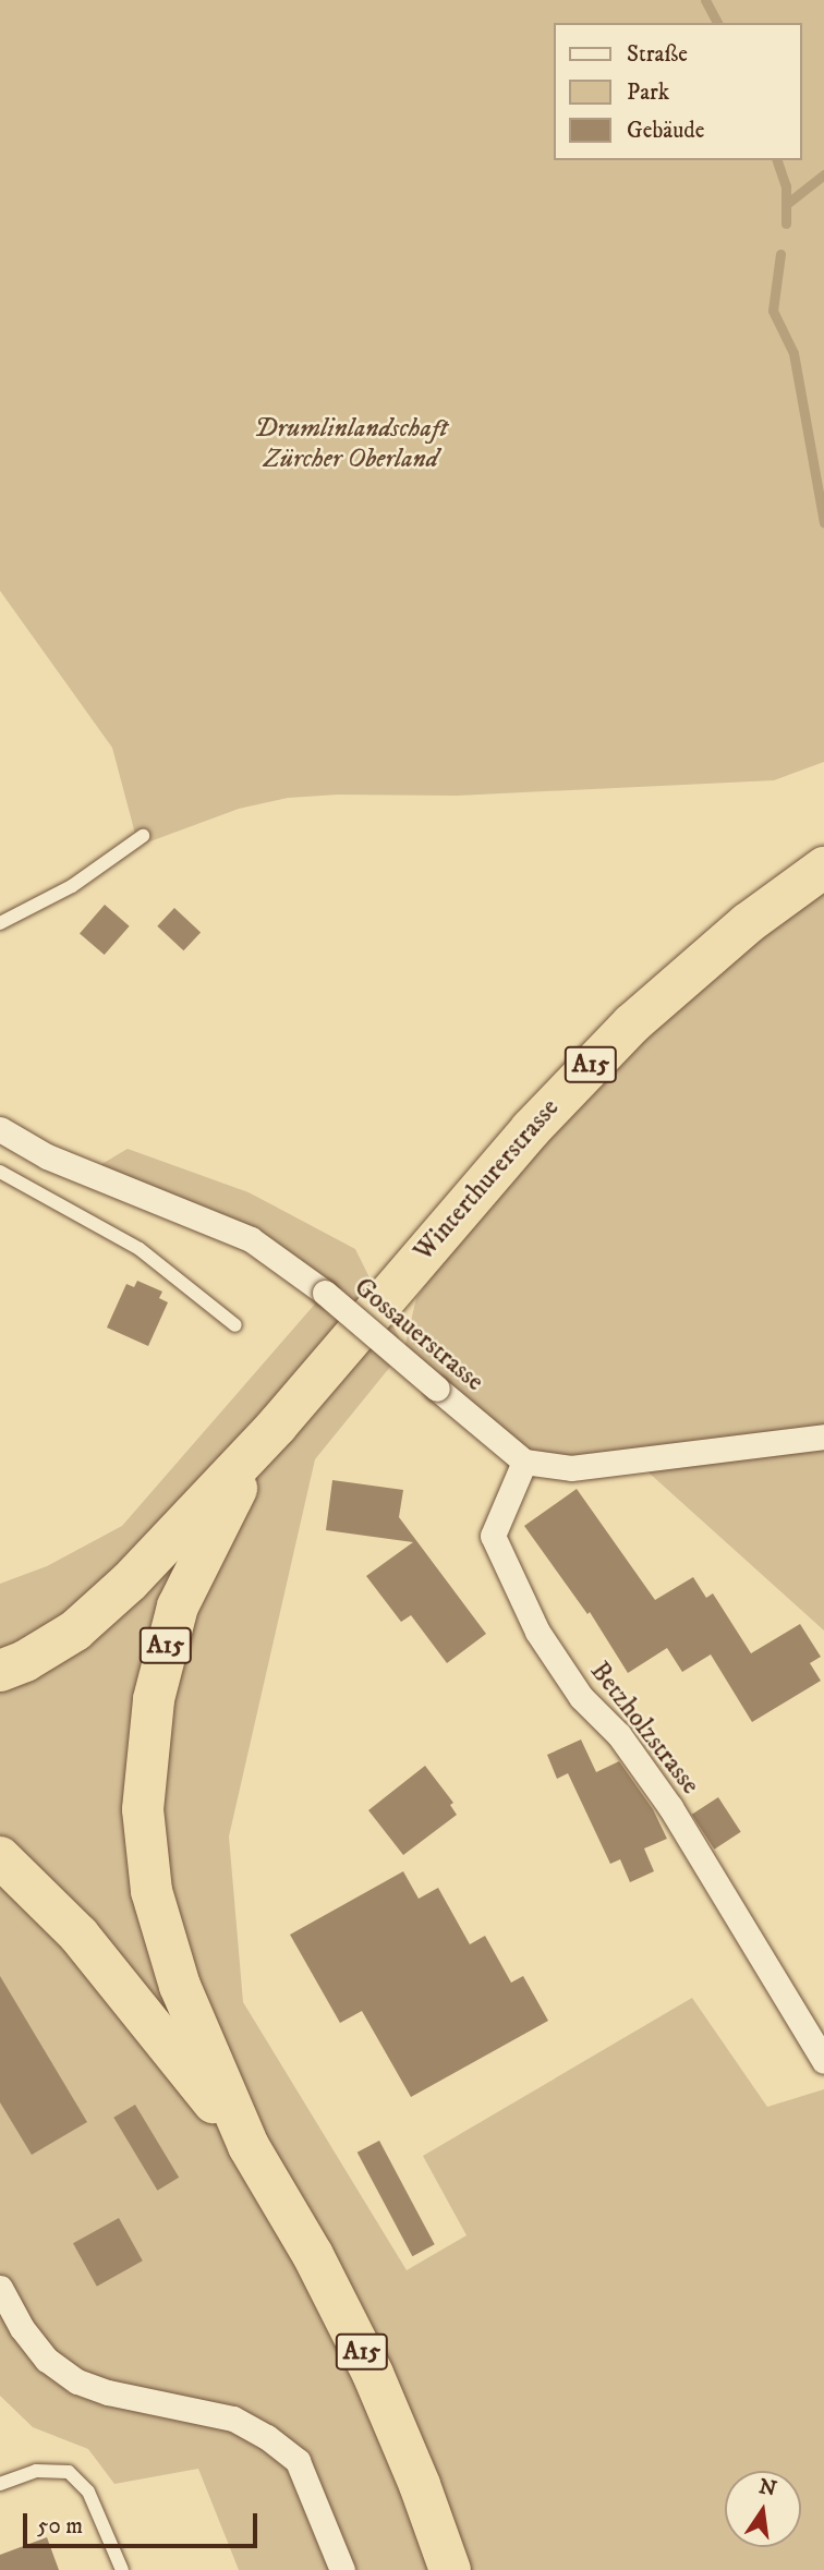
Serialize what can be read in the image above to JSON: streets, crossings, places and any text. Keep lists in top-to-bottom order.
{
  "streets": {
    "highway": ["A15", "Winterthurerstrasse"],
    "street": ["Gossauerstrasse", "Betzholzstrasse"]
  },
  "crossings": [
    ["A15", "Winterthurerstrasse"],
    ["Gossauerstrasse", "Betzholzstrasse"]
  ],
  "parks": ["Drumlinlandschaft Zürcher Oberland"],
  "legend": ["Straße", "Park", "Gebäude"],
  "scale_bar": "50 m",
  "north": "top"
}
